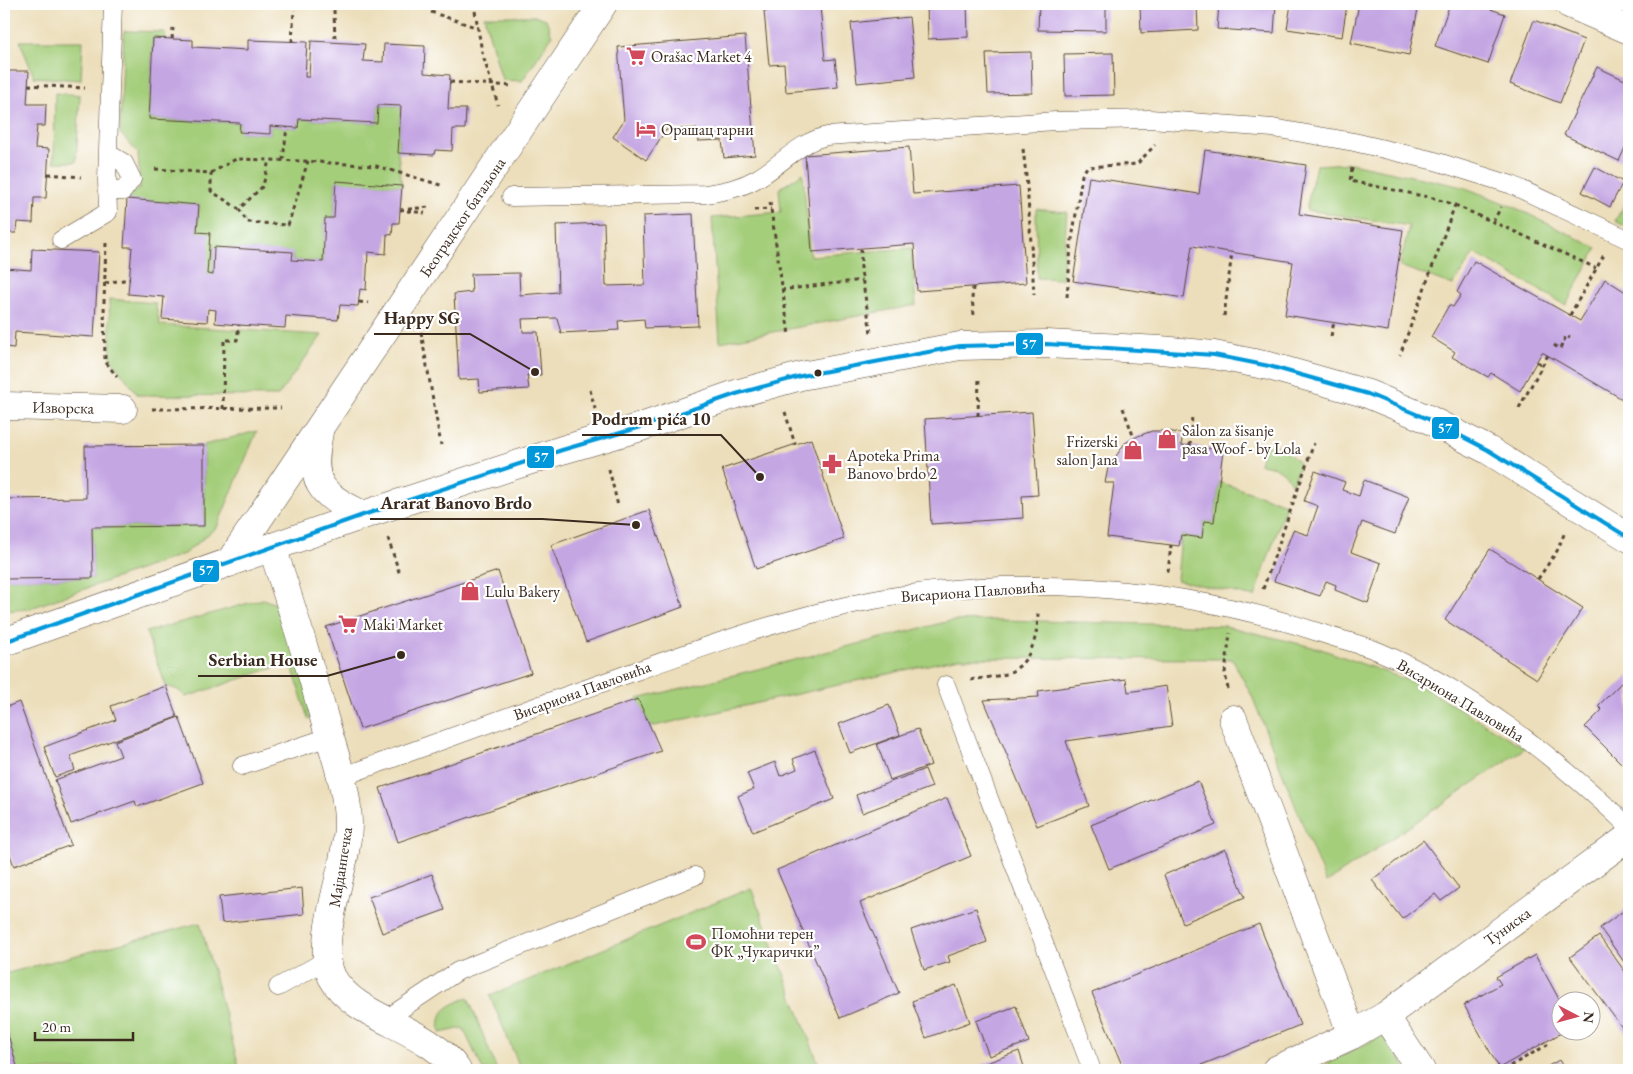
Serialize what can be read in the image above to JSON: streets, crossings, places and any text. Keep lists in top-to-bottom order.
{
  "streets": {
    "street": [
      "Београдског батаљона",
      "Изворска",
      "Мајданпечка",
      "Туниска"
    ],
    "lane": ["Висариона Павловића"]
  },
  "crossings": [
    ["Висариона Павловића", "Мајданпечка"]
  ],
  "places": {
    "supermarket": ["Orašac Market 4", "Maki Market"],
    "hotel": ["Орашац гарни"],
    "other": [
      "Happy SG",
      "Podrum pića 10",
      "Ararat Banovo Brdo",
      "Serbian House"
    ],
    "shop": ["Salon za šisanje pasa Woof - by Lola", "Frizerski salon Jana", "Lulu Bakery"],
    "pharmacy": ["Apoteka Prima Banovo brdo 2"],
    "sports": ["Помоћни терен ФК „Чукарички”"]
  },
  "lines": ["transit line 57"],
  "scale_bar": "20 m",
  "north": "right"
}
